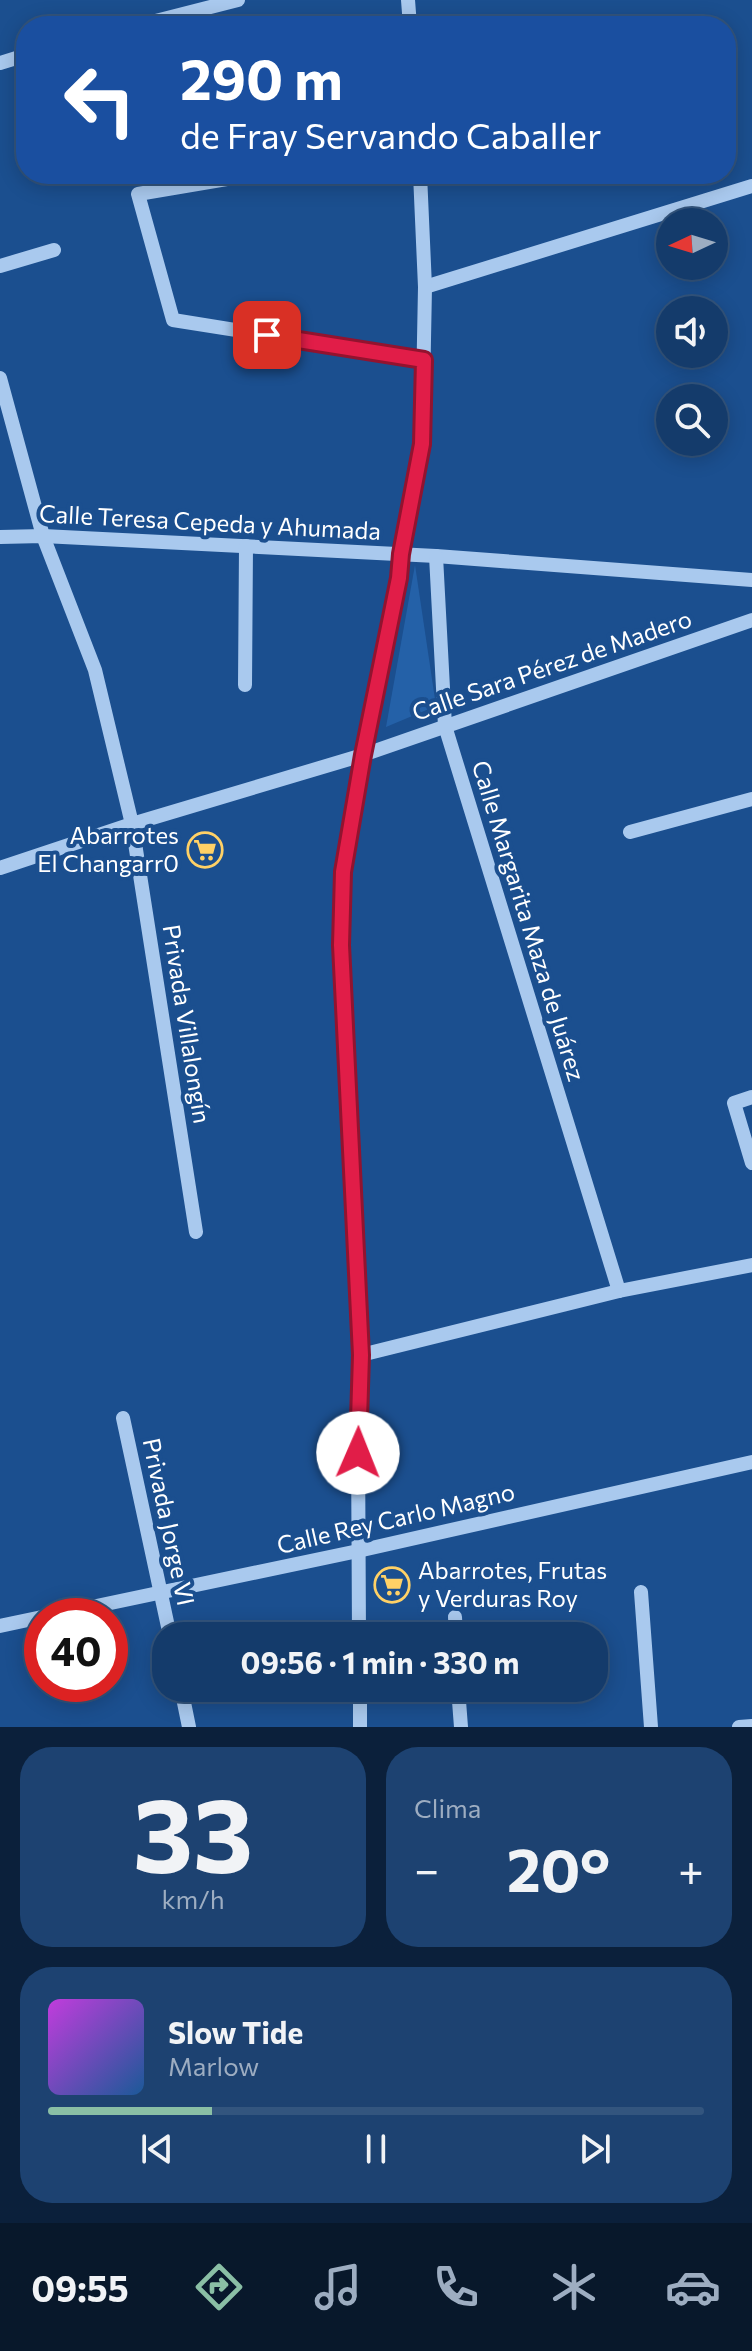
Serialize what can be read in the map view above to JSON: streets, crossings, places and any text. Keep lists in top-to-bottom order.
{
  "streets": {
    "street": [
      "Calle Teresa Cepeda y Ahumada",
      "Calle Sara Pérez de Madero",
      "Calle Margarita Maza de Juárez",
      "Privada Villalongín",
      "Calle Rey Carlo Magno",
      "Privada Jorge VI"
    ]
  },
  "crossings": [
    ["Calle Teresa Cepeda y Ahumada", "Calle Margarita Maza de Juárez"],
    ["Calle Teresa Cepeda y Ahumada", "Privada Villalongín"],
    ["Calle Sara Pérez de Madero", "Calle Margarita Maza de Juárez"],
    ["Calle Sara Pérez de Madero", "Privada Villalongín"],
    ["Calle Rey Carlo Magno", "Privada Jorge VI"]
  ],
  "places": {
    "supermarket": ["Abarrotes El Changarr0", "Abarrotes, Frutas y Verduras Roy"]
  },
  "north": "left",
  "page": {
    "turn": ["290 m", "de Fray Servando Caballer"],
    "limit": "40",
    "trip": "09:56 · 1 min · 330 m",
    "tile": [
      ["33", "km/h"],
      "Clima"
    ],
    "heat": ["−", "20°", "+"],
    "song": ["Slow Tide", "Marlow"],
    "tabs": "09:55"
  }
}
